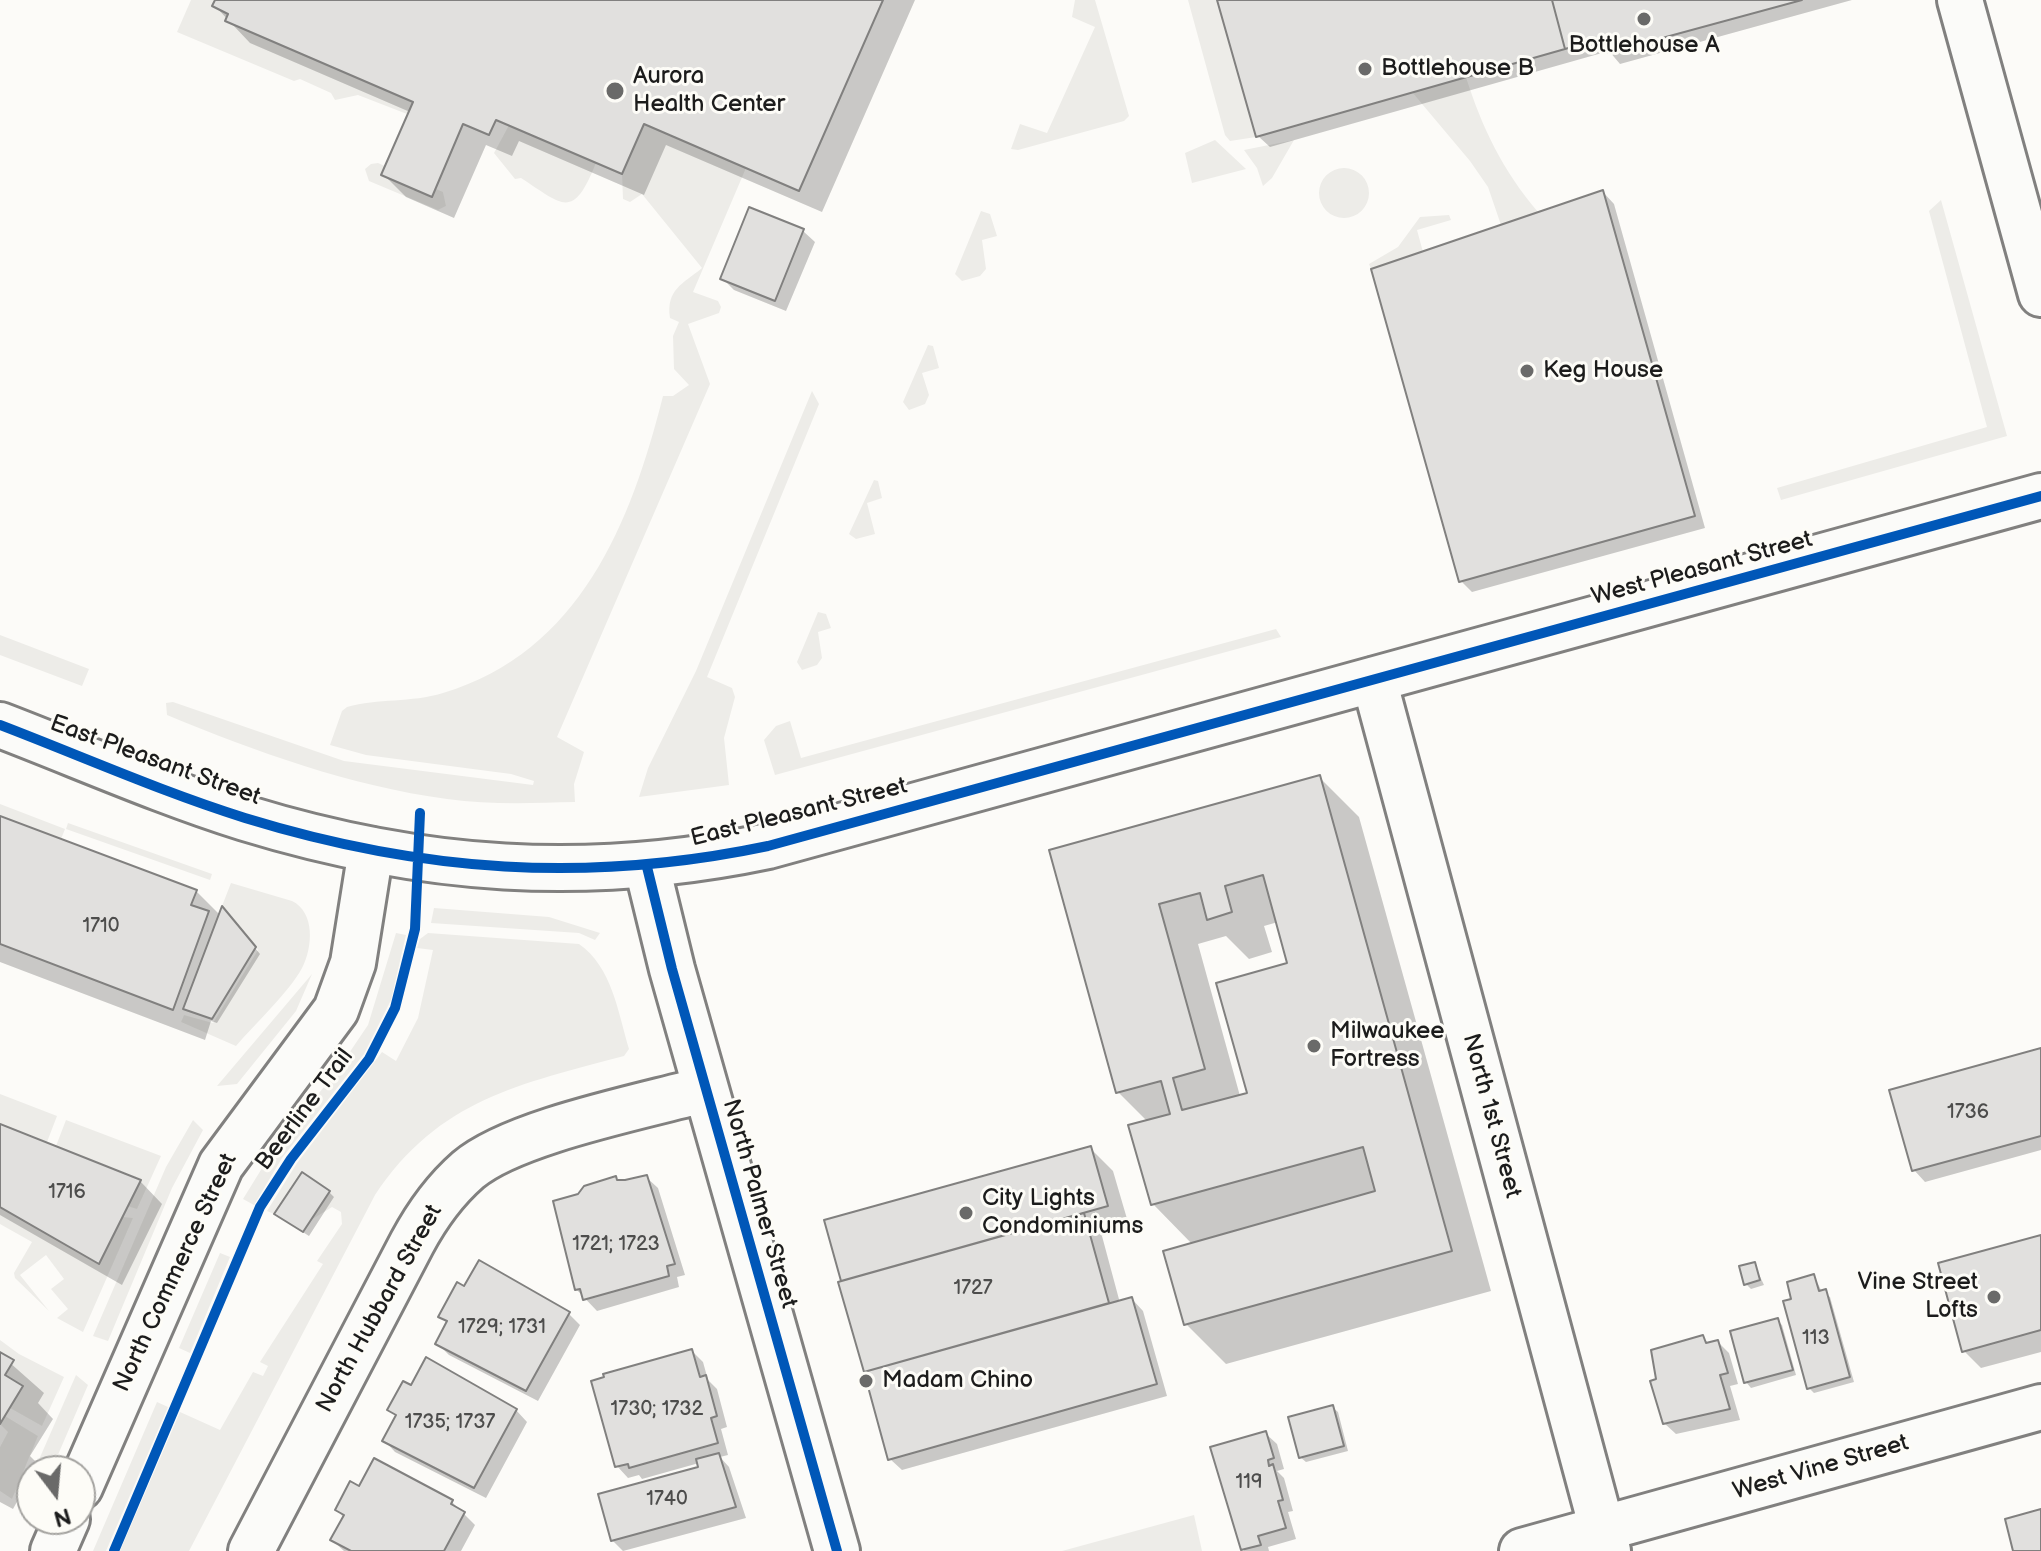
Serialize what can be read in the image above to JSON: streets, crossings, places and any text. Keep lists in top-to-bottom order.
{
  "streets": {
    "street": [
      "West Pleasant Street",
      "East Pleasant Street",
      "North 1st Street",
      "North Palmer Street",
      "North Commerce Street",
      "North Hubbard Street",
      "West Vine Street"
    ],
    "cycle path": ["Beerline Trail"]
  },
  "crossings": [
    ["West Pleasant Street", "East Pleasant Street"],
    ["West Pleasant Street", "North 1st Street"],
    ["East Pleasant Street", "North 1st Street"],
    ["East Pleasant Street", "North Palmer Street"],
    ["East Pleasant Street", "North Commerce Street"],
    ["North 1st Street", "West Vine Street"],
    ["North Palmer Street", "North Hubbard Street"]
  ],
  "places": [
    "Bottlehouse A",
    "Bottlehouse B",
    "Aurora Health Center",
    "Keg House",
    "Milwaukee Fortress",
    "City Lights Condominiums",
    "Vine Street Lofts",
    "Madam Chino"
  ],
  "house_numbers": [
    "1710",
    "1736",
    "1716",
    "1721; 1723",
    "1727",
    "1729; 1731",
    "113",
    "1730; 1732",
    "1735; 1737",
    "119",
    "1740"
  ],
  "north": "bottom"
}
